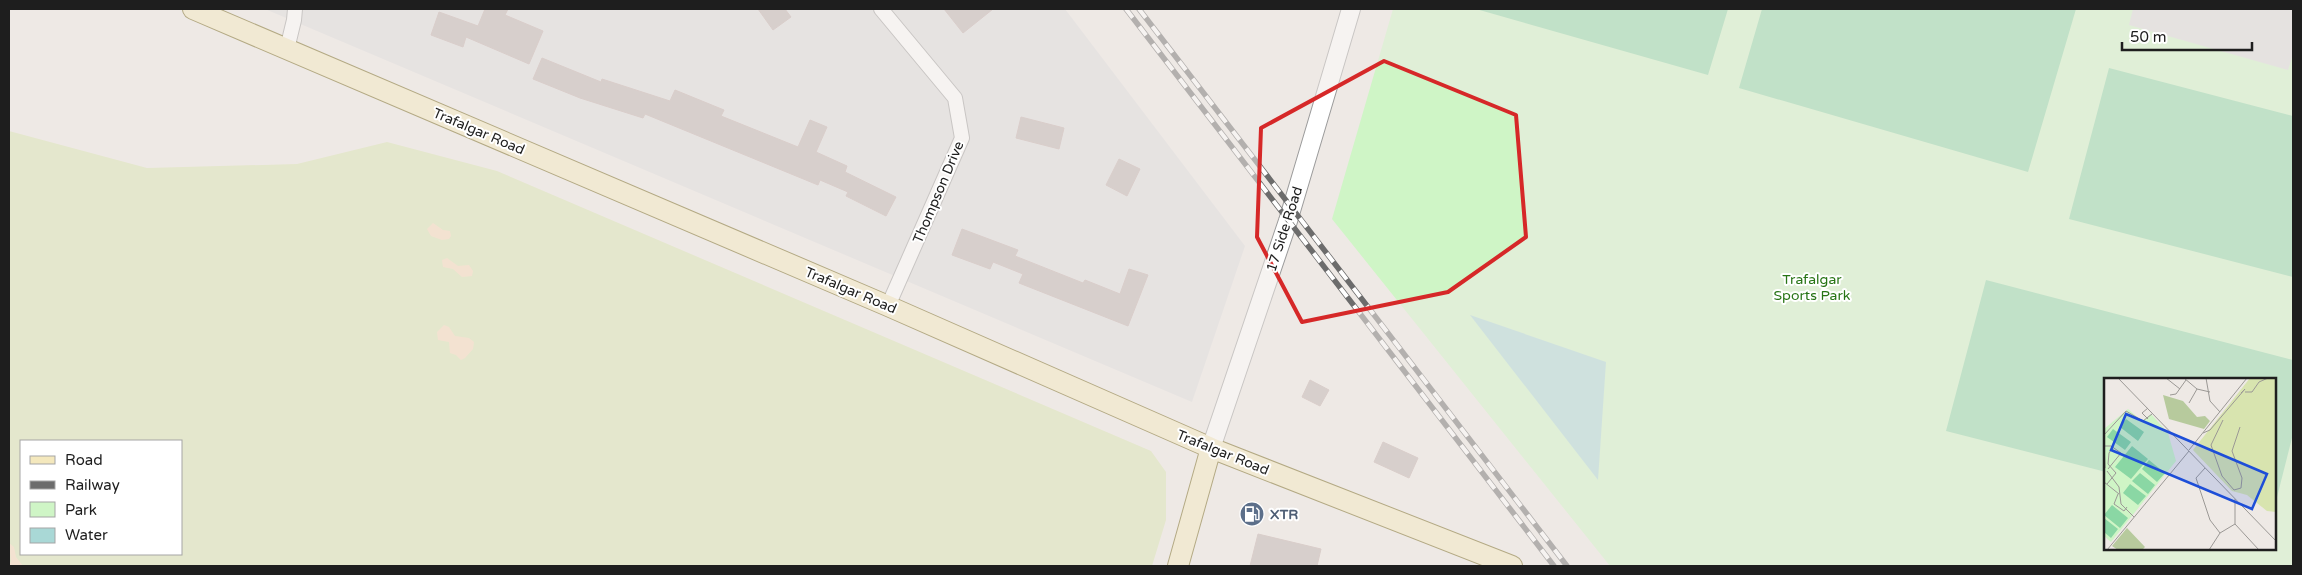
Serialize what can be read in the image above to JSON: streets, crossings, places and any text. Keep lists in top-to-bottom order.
{
  "streets": {
    "main road": ["Trafalgar Road"],
    "street": ["Thompson Drive", "17 Side Road"]
  },
  "crossings": [
    ["Trafalgar Road", "Thompson Drive"],
    ["Trafalgar Road", "17 Side Road"]
  ],
  "parks": ["Trafalgar Sports Park"],
  "places": {
    "fuel station": ["XTR"]
  },
  "legend": [
    "Road",
    "Railway",
    "Park",
    "Water"
  ],
  "scale_bar": "50 m"
}
